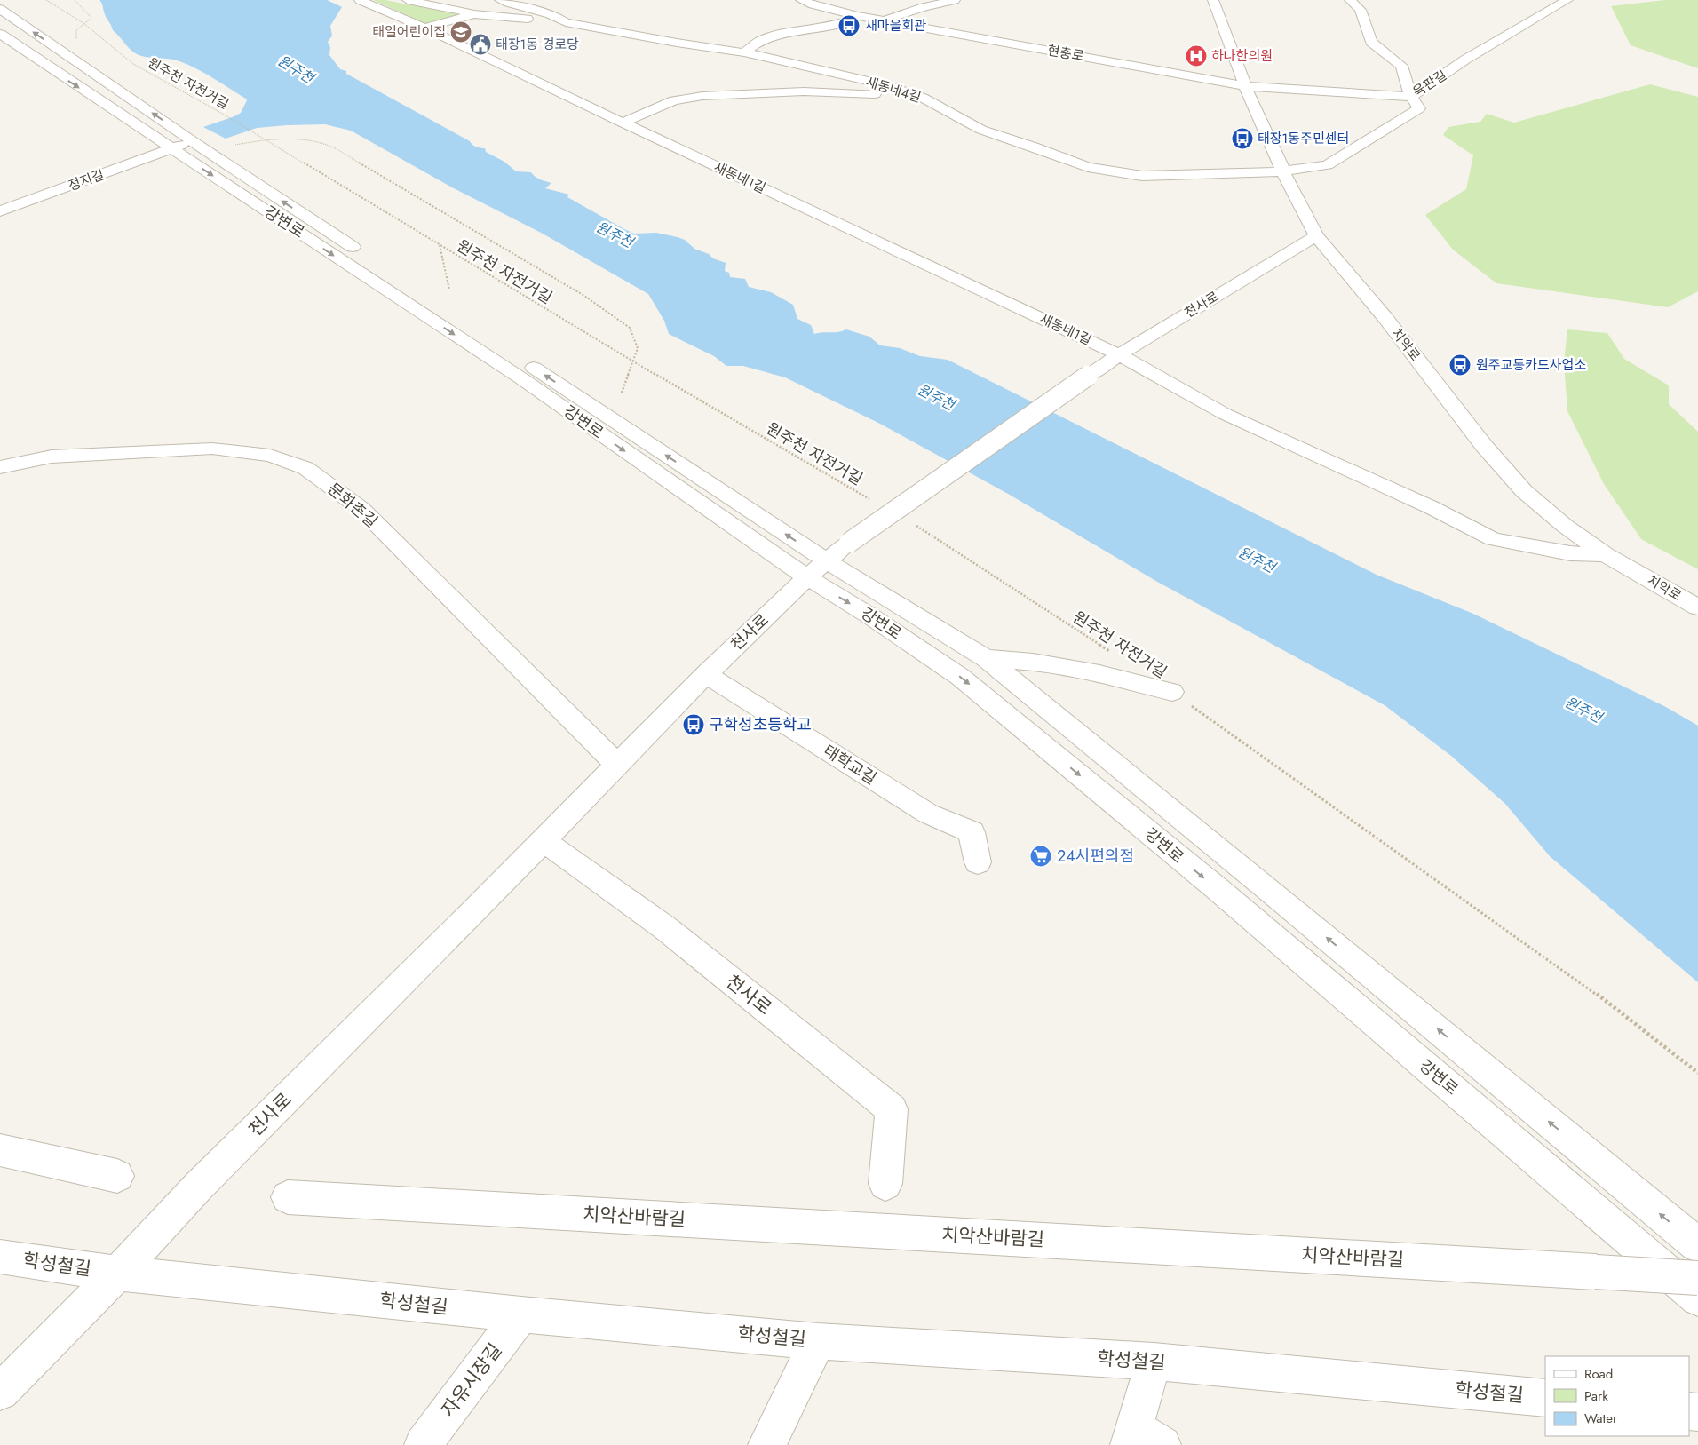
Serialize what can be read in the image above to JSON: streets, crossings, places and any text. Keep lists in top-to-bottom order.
{
  "streets": {
    "street": [
      "현충로",
      "육판길",
      "새동네4길",
      "새동네1길",
      "정지길",
      "강변로",
      "천사로",
      "치악로",
      "문화촌길",
      "태학교길",
      "치악산바람길",
      "학성철길",
      "자유시장길"
    ],
    "path": ["원주천 자전거길"]
  },
  "crossings": [
    ["현충로", "육판길"],
    ["현충로", "치악로"],
    ["육판길", "새동네4길"],
    ["육판길", "치악로"],
    ["새동네4길", "치악로"],
    ["새동네1길", "천사로"],
    ["새동네1길", "치악로"],
    ["정지길", "강변로"],
    ["강변로", "천사로"],
    ["천사로", "치악로"],
    ["천사로", "문화촌길"],
    ["천사로", "태학교길"],
    ["천사로", "학성철길"],
    ["학성철길", "자유시장길"]
  ],
  "water": ["원주천"],
  "places": {
    "bus stop": [
      "새마을회관",
      "태장1동주민센터",
      "원주교통카드사업소",
      "구학성초등학교"
    ],
    "school or university": ["태일어린이집"],
    "public building": ["태장1동 경로당"],
    "hospital": ["하나한의원"],
    "supermarket": ["24시편의점"]
  },
  "legend": ["Road", "Park", "Water"]
}
